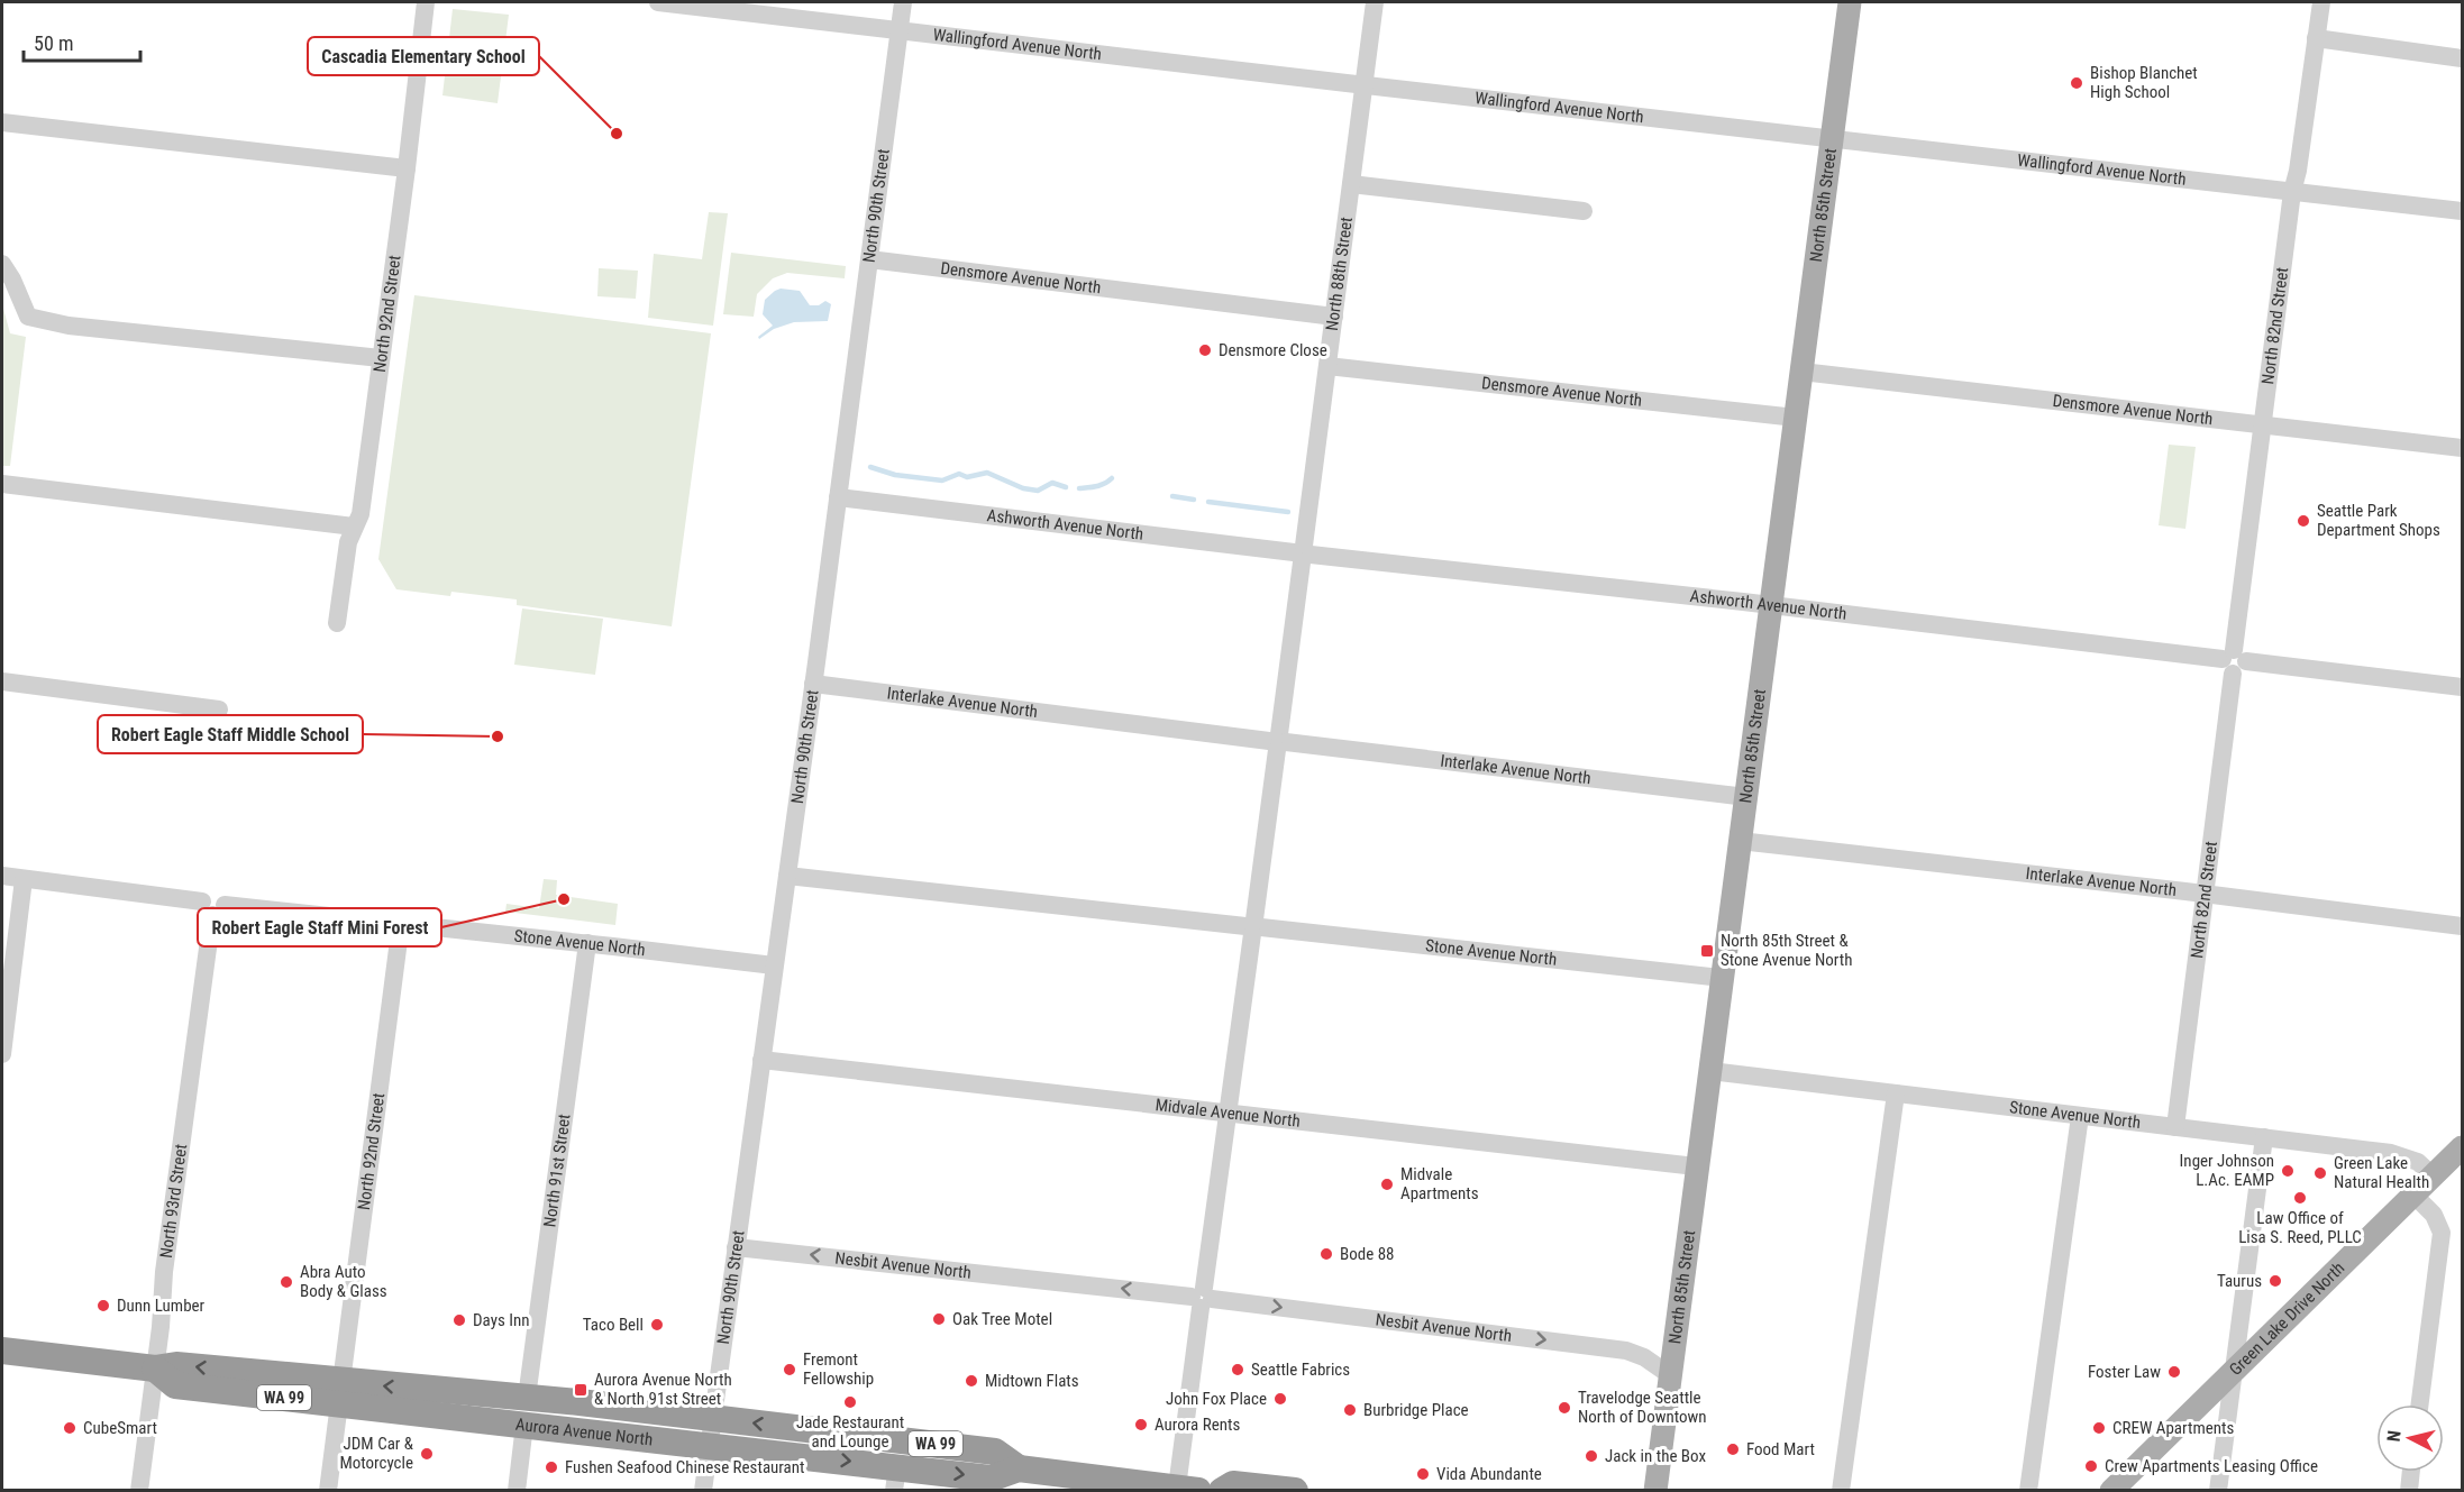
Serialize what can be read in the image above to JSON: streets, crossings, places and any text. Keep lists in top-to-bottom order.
{
  "streets": {
    "highway": ["WA 99", "Aurora Avenue North"],
    "main road": ["North 85th Street", "Green Lake Drive North"],
    "street": [
      "Wallingford Avenue North",
      "North 90th Street",
      "North 88th Street",
      "Densmore Avenue North",
      "North 92nd Street",
      "North 82nd Street",
      "Ashworth Avenue North",
      "Interlake Avenue North",
      "Stone Avenue North",
      "Midvale Avenue North",
      "North 91st Street",
      "North 93rd Street",
      "Nesbit Avenue North"
    ]
  },
  "crossings": [
    ["Wallingford Avenue North", "North 90th Street"],
    ["Wallingford Avenue North", "North 85th Street"],
    ["Wallingford Avenue North", "North 88th Street"],
    ["Wallingford Avenue North", "North 82nd Street"],
    ["North 90th Street", "Densmore Avenue North"],
    ["North 90th Street", "Ashworth Avenue North"],
    ["North 90th Street", "Interlake Avenue North"],
    ["North 90th Street", "Stone Avenue North"],
    ["North 90th Street", "Midvale Avenue North"],
    ["North 90th Street", "Nesbit Avenue North"],
    ["North 90th Street", "Aurora Avenue North"],
    ["North 85th Street", "Densmore Avenue North"],
    ["North 85th Street", "Ashworth Avenue North"],
    ["North 85th Street", "Interlake Avenue North"],
    ["North 85th Street", "Stone Avenue North"],
    ["North 85th Street", "Midvale Avenue North"],
    ["North 85th Street", "Nesbit Avenue North"],
    ["North 88th Street", "Densmore Avenue North"],
    ["North 88th Street", "Ashworth Avenue North"],
    ["North 88th Street", "Interlake Avenue North"],
    ["North 88th Street", "Stone Avenue North"],
    ["North 88th Street", "Midvale Avenue North"],
    ["North 88th Street", "Nesbit Avenue North"],
    ["North 88th Street", "Aurora Avenue North"],
    ["Densmore Avenue North", "North 82nd Street"],
    ["North 92nd Street", "Stone Avenue North"],
    ["North 92nd Street", "Aurora Avenue North"],
    ["North 82nd Street", "Ashworth Avenue North"],
    ["North 82nd Street", "Interlake Avenue North"],
    ["North 82nd Street", "Stone Avenue North"],
    ["Stone Avenue North", "North 91st Street"],
    ["Stone Avenue North", "North 93rd Street"],
    ["Stone Avenue North", "Green Lake Drive North"],
    ["North 91st Street", "Aurora Avenue North"],
    ["North 93rd Street", "Aurora Avenue North"]
  ],
  "places": {
    "other": [
      "Bishop Blanchet High School",
      "Cascadia Elementary School",
      "Densmore Close",
      "Seattle Park Department Shops",
      "Robert Eagle Staff Middle School",
      "Robert Eagle Staff Mini Forest",
      "Inger Johnson L.Ac. EAMP",
      "Green Lake Natural Health",
      "Midvale Apartments",
      "Law Office of Lisa S. Reed, PLLC",
      "Bode 88",
      "Taurus",
      "Abra Auto Body & Glass",
      "Dunn Lumber",
      "Oak Tree Motel",
      "Days Inn",
      "Taco Bell",
      "Fremont Fellowship",
      "Seattle Fabrics",
      "Foster Law",
      "Midtown Flats",
      "John Fox Place",
      "Jade Restaurant and Lounge",
      "Travelodge Seattle North of Downtown",
      "Burbridge Place",
      "Aurora Rents",
      "CubeSmart",
      "CREW Apartments",
      "Food Mart",
      "JDM Car & Motorcycle",
      "Jack in the Box",
      "Crew Apartments Leasing Office",
      "Fushen Seafood Chinese Restaurant",
      "Vida Abundante"
    ],
    "transit": ["North 85th Street & Stone Avenue North", "Aurora Avenue North & North 91st Street"]
  },
  "scale_bar": "50 m",
  "north": "left"
}
